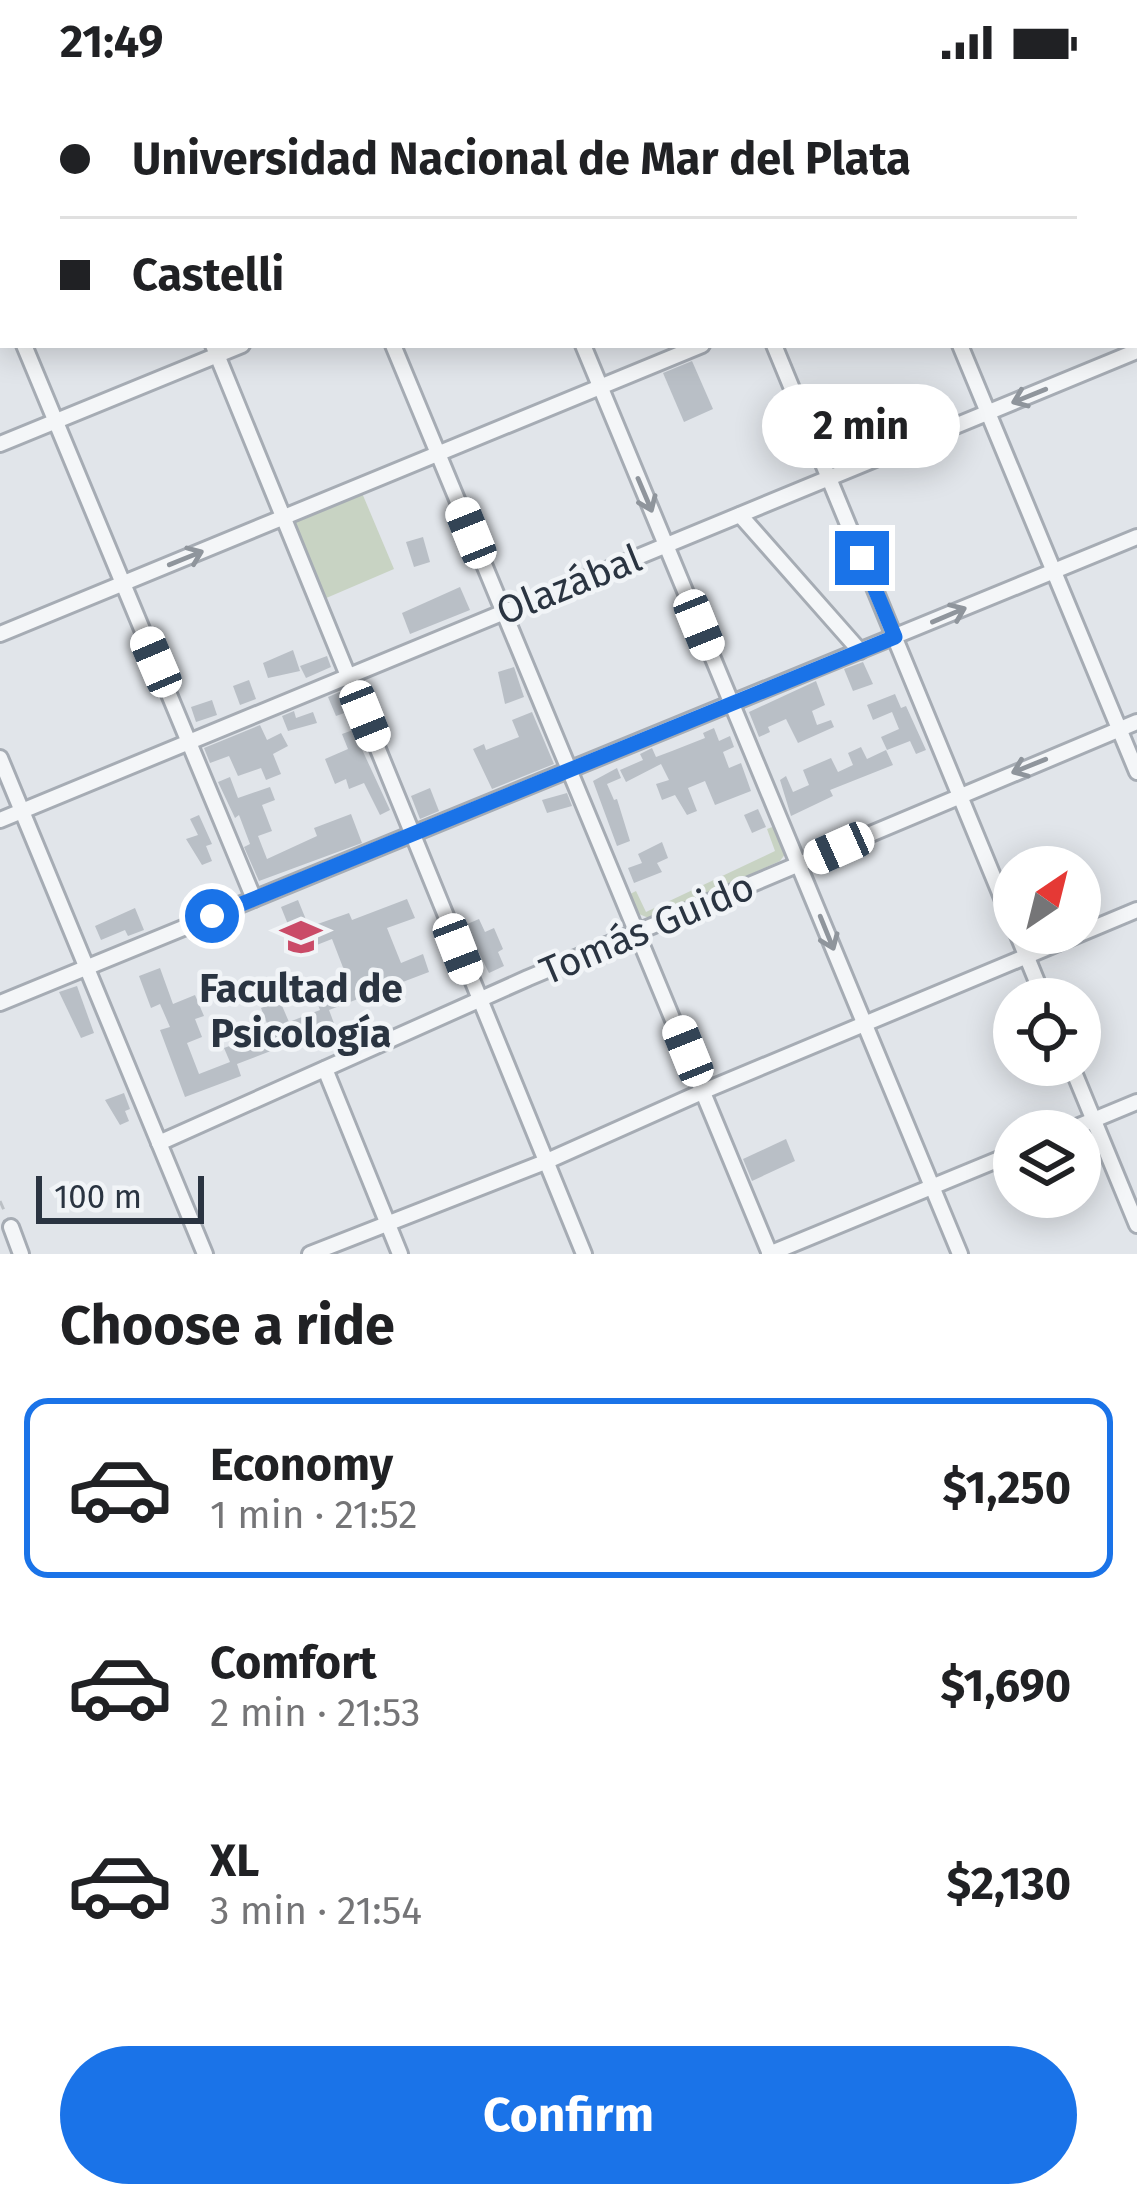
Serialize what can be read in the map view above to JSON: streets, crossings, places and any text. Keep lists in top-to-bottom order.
{
  "streets": {
    "street": ["Olazábal", "Tomás Guido"]
  },
  "places": {
    "school or university": ["Facultad de Psicología"]
  },
  "scale_bar": "100 m",
  "north": "top right",
  "page": {
    "status": "21:49",
    "banner": ["Universidad Nacional de Mar del Plata", "Castelli"],
    "bubble": "2 min",
    "scale": "100 m",
    "heading": "Choose a ride",
    "list": [
      {
        "name": "Economy",
        "note": "1 min · 21:52",
        "value": "$1,250"
      },
      {
        "name": "Comfort",
        "note": "2 min · 21:53",
        "value": "$1,690"
      },
      {
        "name": "XL",
        "note": "3 min · 21:54",
        "value": "$2,130"
      }
    ],
    "buttons": "Confirm"
  }
}
